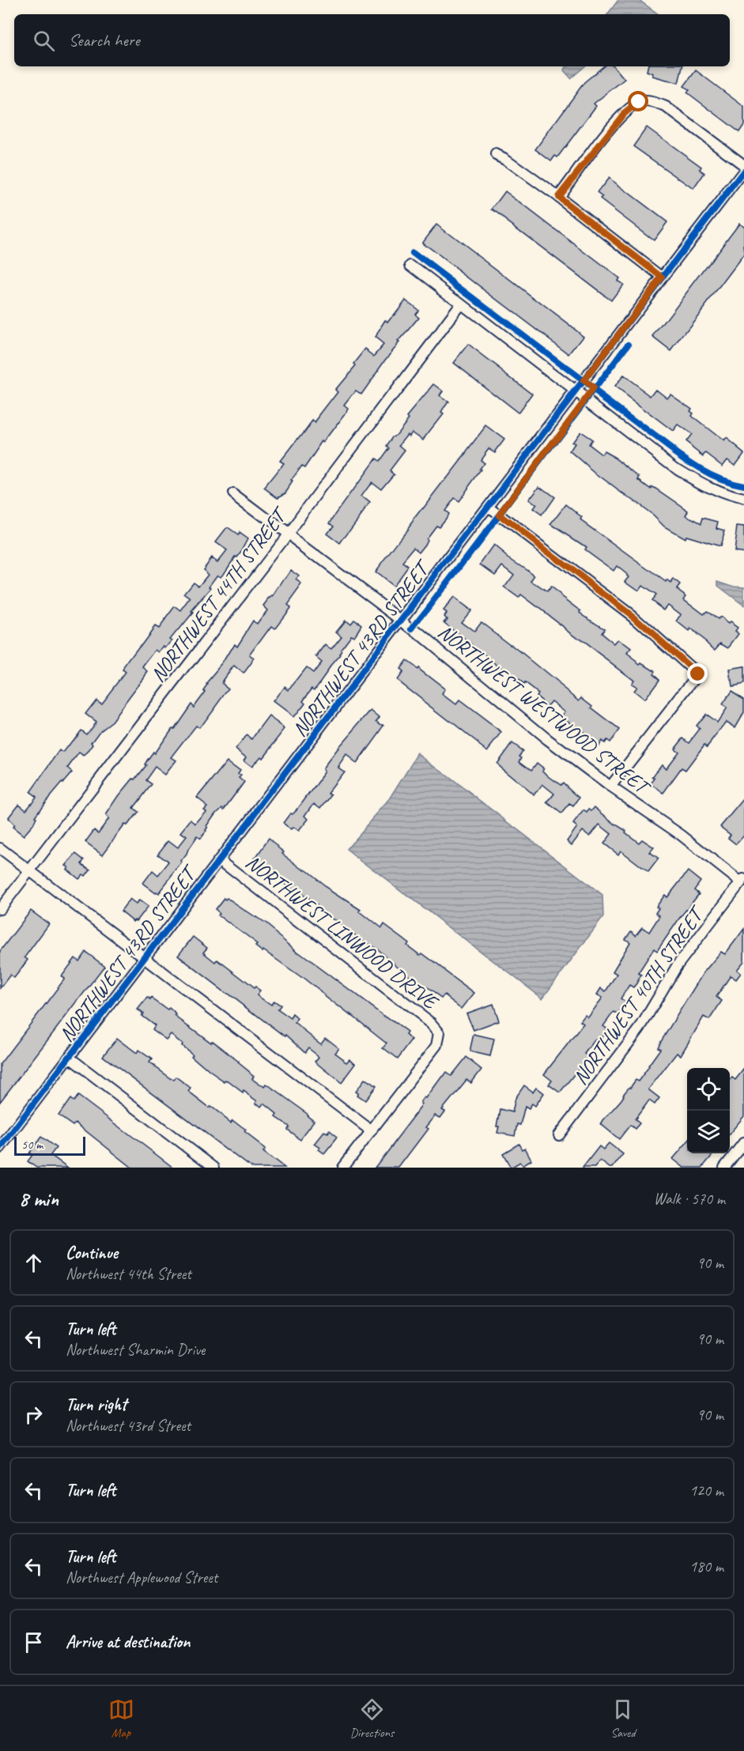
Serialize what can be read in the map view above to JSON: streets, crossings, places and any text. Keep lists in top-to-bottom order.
{
  "streets": {
    "street": [
      "NORTHWEST 44TH STREET",
      "NORTHWEST 43RD STREET",
      "NORTHWEST WESTWOOD STREET",
      "NORTHWEST LINWOOD DRIVE",
      "NORTHWEST 40TH STREET"
    ]
  },
  "crossings": [
    ["NORTHWEST 44TH STREET", "NORTHWEST WESTWOOD STREET"],
    ["NORTHWEST 43RD STREET", "NORTHWEST WESTWOOD STREET"],
    ["NORTHWEST 43RD STREET", "NORTHWEST LINWOOD DRIVE"],
    ["NORTHWEST WESTWOOD STREET", "NORTHWEST 40TH STREET"]
  ],
  "scale_bar": "50 m",
  "page": {
    "search": "Search here",
    "scale": "50 m",
    "heading": ["8 min", "Walk · 570 m"],
    "list": [
      ["Continue", "Northwest 44th Street", "90 m"],
      ["Turn left", "Northwest Sharmin Drive", "90 m"],
      ["Turn right", "Northwest 43rd Street", "90 m"],
      ["Turn left", "120 m"],
      ["Turn left", "Northwest Applewood Street", "180 m"],
      "Arrive at destination"
    ],
    "nav": ["Map", "Directions", "Saved"]
  }
}
